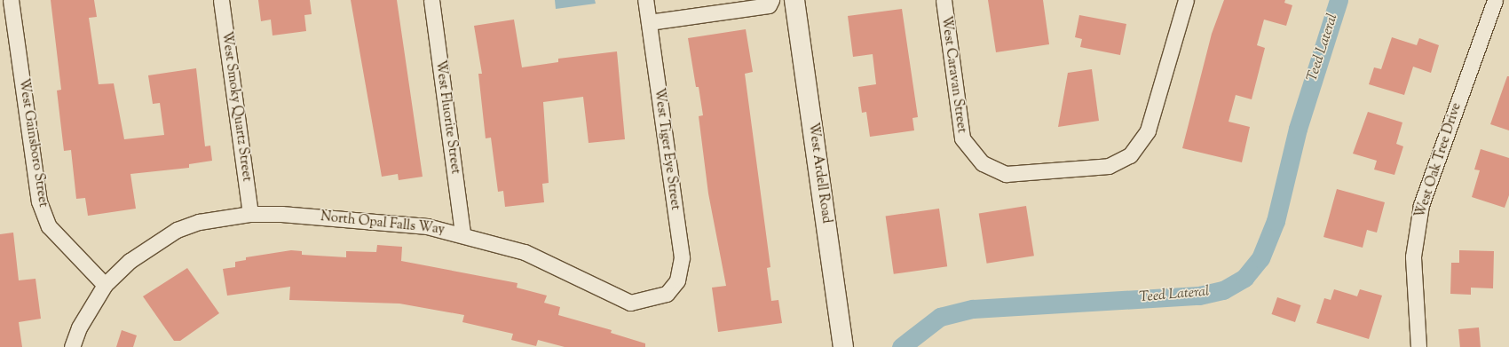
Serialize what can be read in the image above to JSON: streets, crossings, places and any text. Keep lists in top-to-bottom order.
{
  "streets": {
    "street": [
      "West Caravan Street",
      "West Smoky Quartz Street",
      "West Fluorite Street",
      "West Gainsboro Street",
      "West Tiger Eye Street",
      "West Oak Tree Drive",
      "West Ardell Road",
      "North Opal Falls Way"
    ]
  },
  "crossings": [
    ["West Smoky Quartz Street", "North Opal Falls Way"],
    ["West Fluorite Street", "North Opal Falls Way"],
    ["West Gainsboro Street", "North Opal Falls Way"],
    ["West Tiger Eye Street", "North Opal Falls Way"]
  ],
  "water": ["Teed Lateral"]
}
